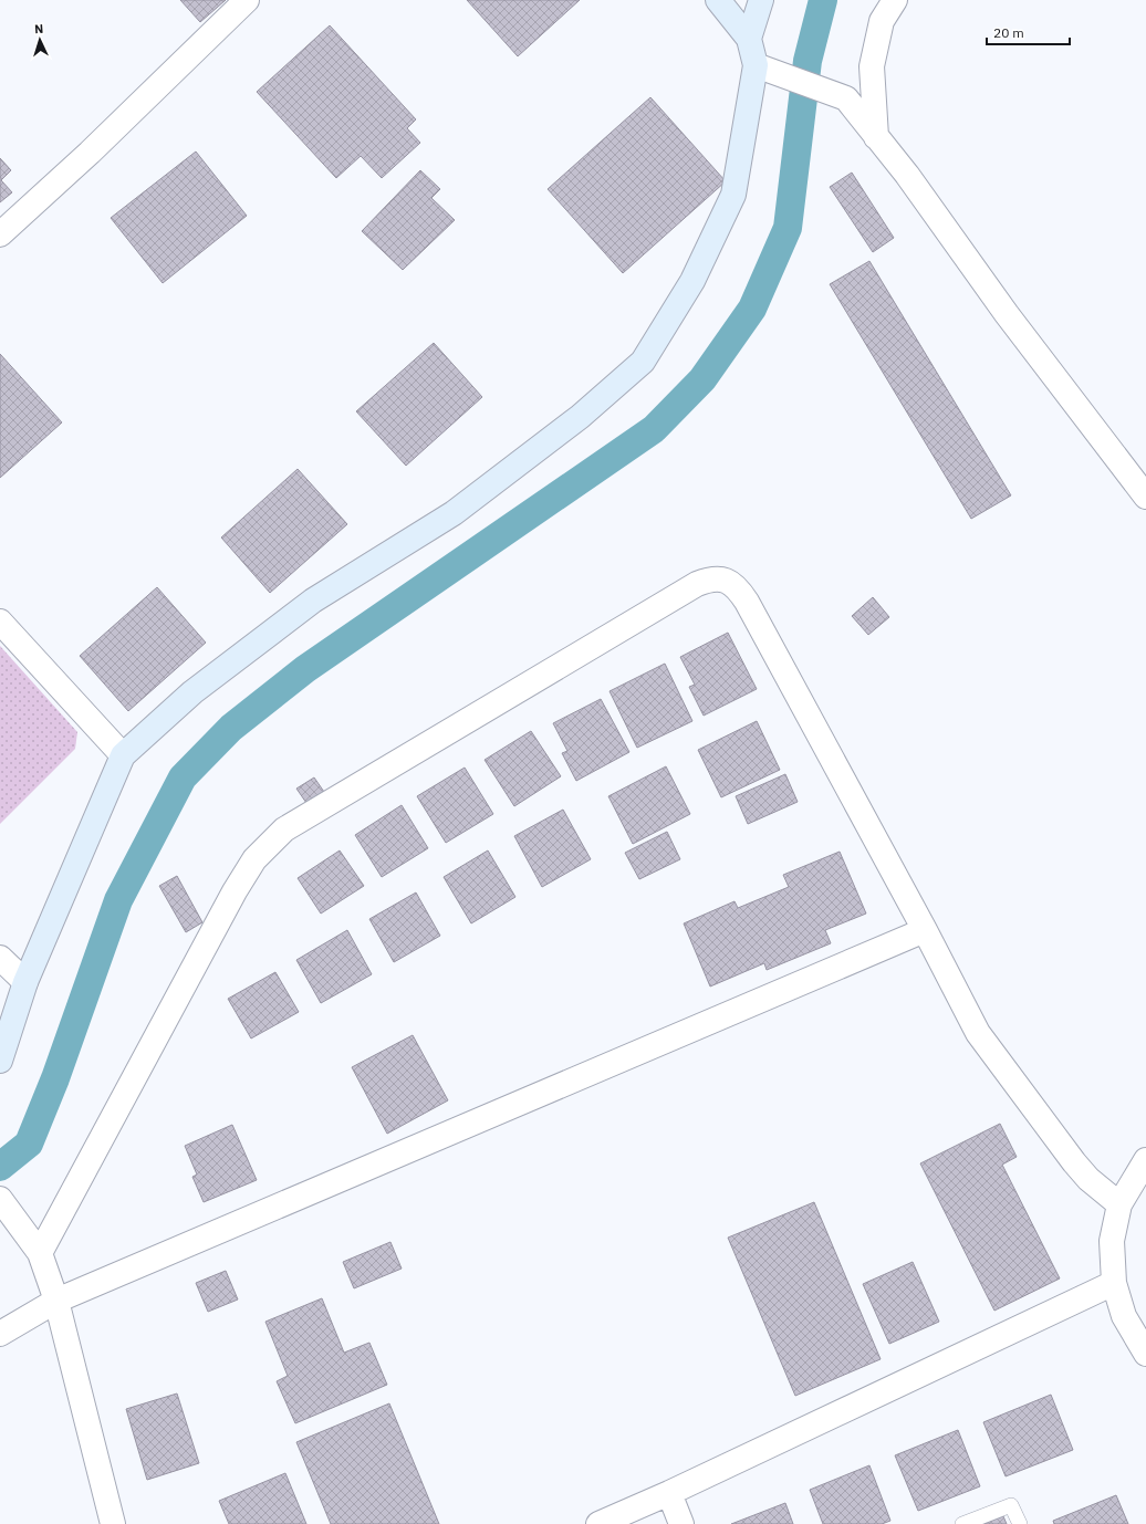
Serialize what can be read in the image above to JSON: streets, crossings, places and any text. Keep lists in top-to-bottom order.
{
  "scale_bar": "20 m",
  "north": "top"
}
